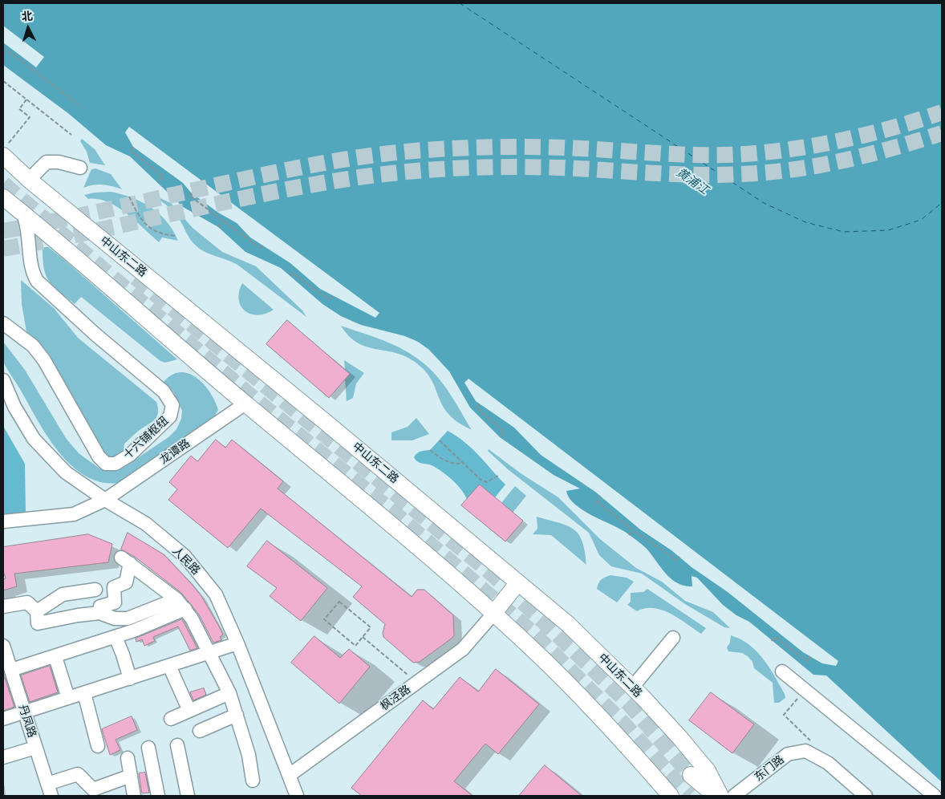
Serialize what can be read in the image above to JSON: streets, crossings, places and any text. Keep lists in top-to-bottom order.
{
  "streets": {
    "main road": ["中山东二路"],
    "street": [
      "十六铺枢纽",
      "龙谭路",
      "人民路",
      "枫泾路",
      "丹凤路",
      "东门路"
    ]
  },
  "crossings": [
    ["龙谭路", "人民路"],
    ["人民路", "枫泾路"]
  ],
  "water": ["黄浦江"],
  "north": "top"
}
